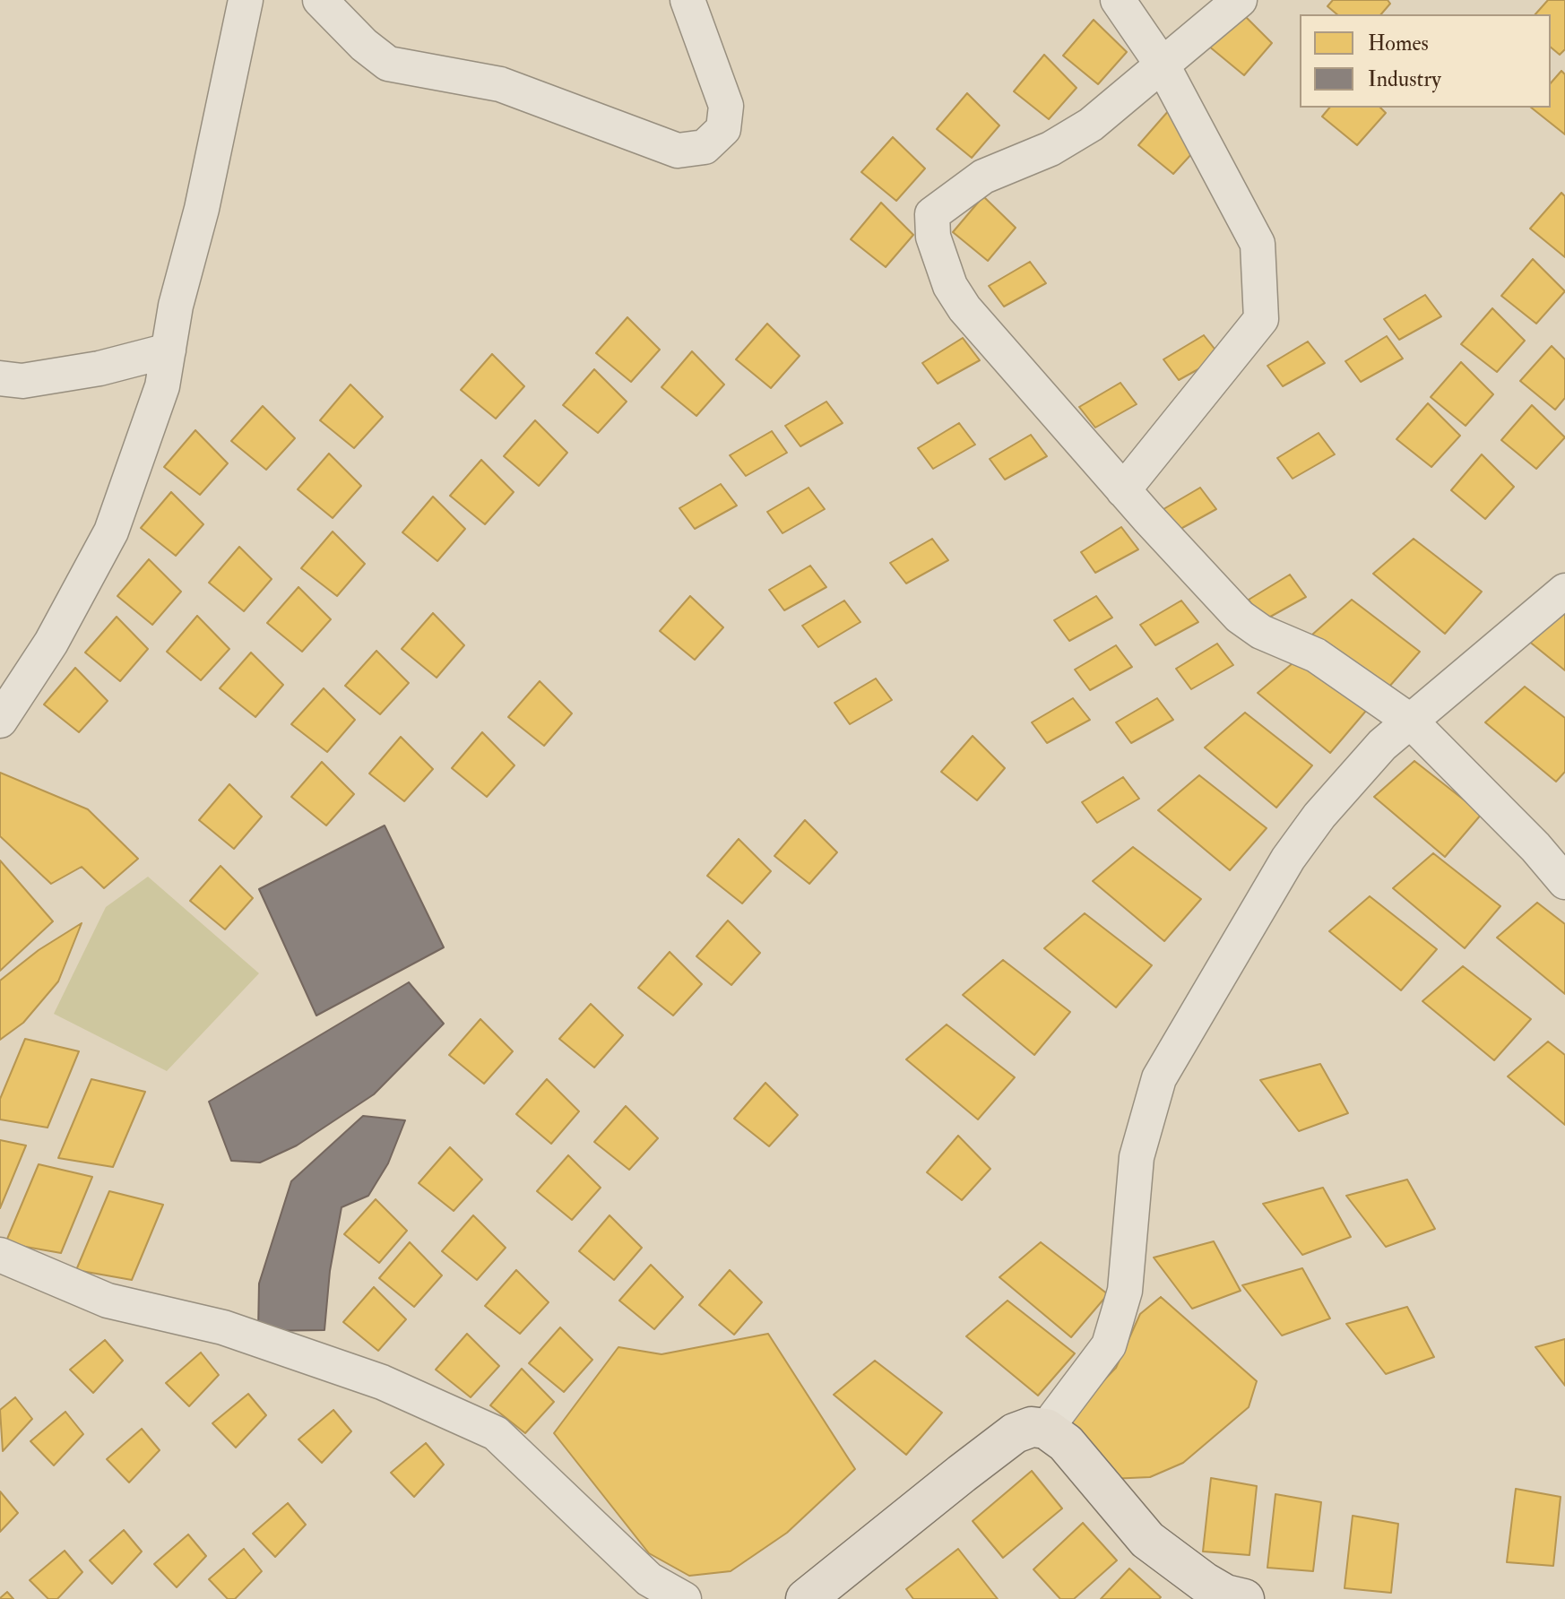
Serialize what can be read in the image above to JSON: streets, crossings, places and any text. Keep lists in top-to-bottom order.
{
  "legend": ["Homes", "Industry"]
}
